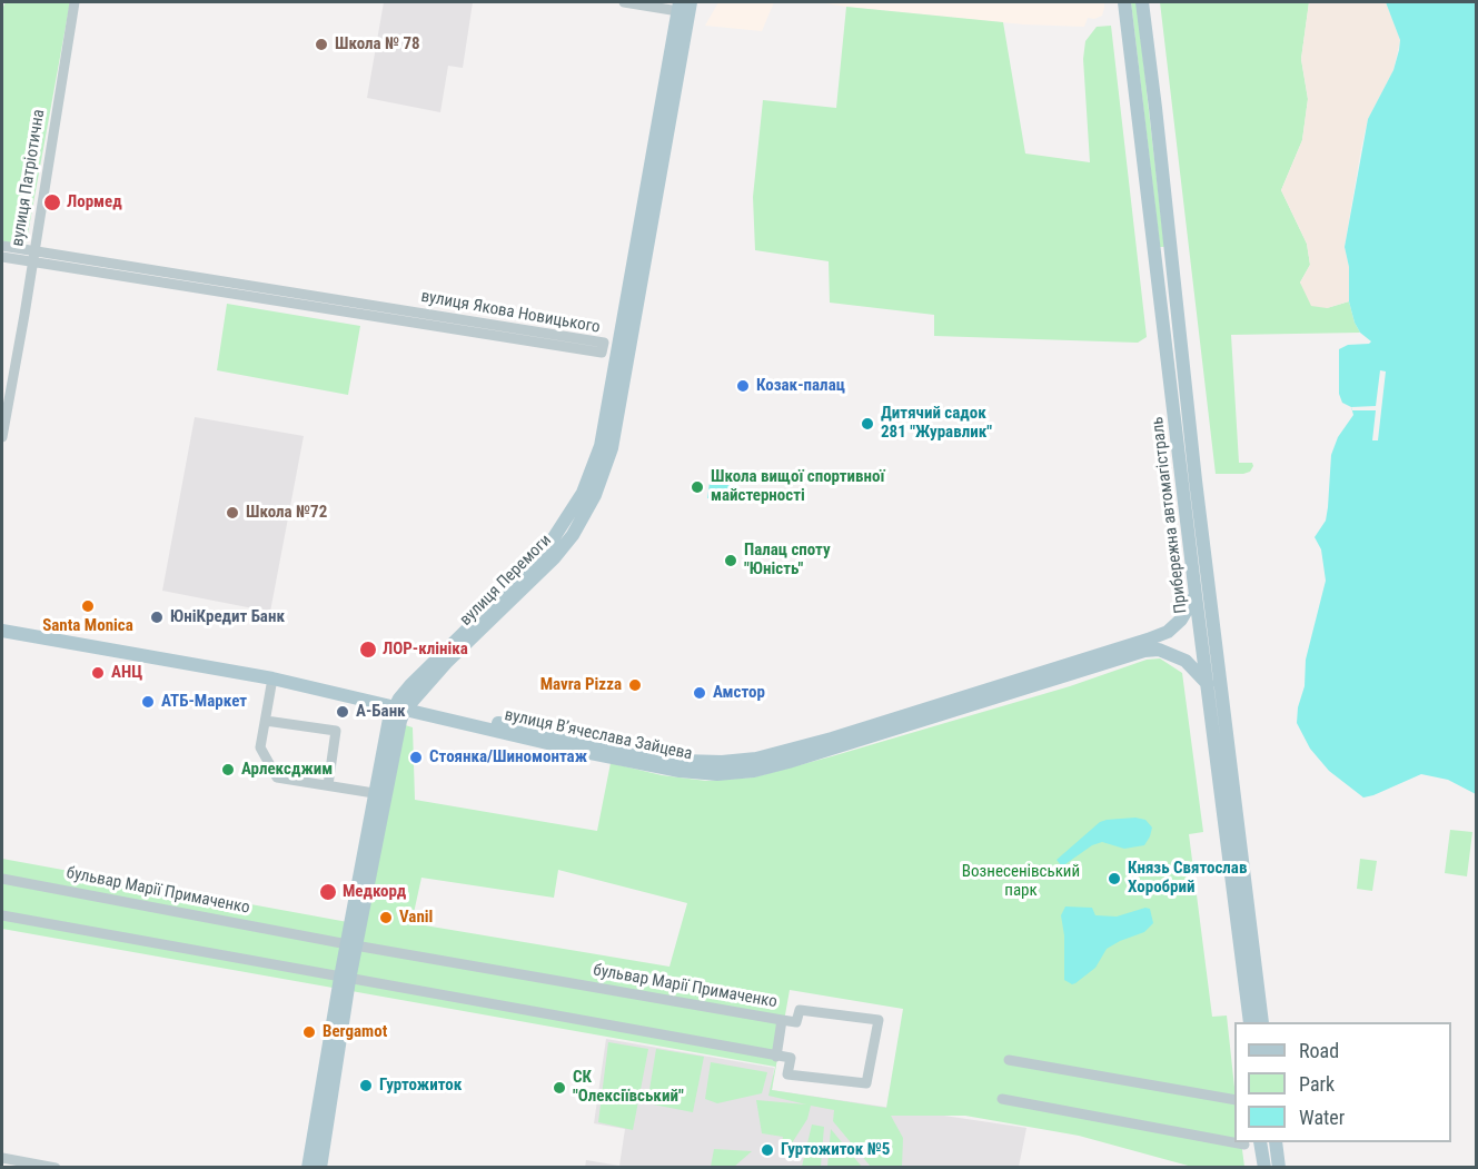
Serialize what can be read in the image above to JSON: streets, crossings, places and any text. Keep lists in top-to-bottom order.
{
  "streets": {
    "main road": ["Прибережна автомагістраль", "вулиця Перемоги", "вулиця Вʼячеслава Зайцева"],
    "street": ["вулиця Патріотична", "вулиця Якова Новицького", "бульвар Марії Примаченко"]
  },
  "crossings": [
    ["вулиця Патріотична", "вулиця Якова Новицького"],
    ["Прибережна автомагістраль", "вулиця Вʼячеслава Зайцева"],
    ["вулиця Перемоги", "вулиця Вʼячеслава Зайцева"],
    ["вулиця Перемоги", "бульвар Марії Примаченко"]
  ],
  "parks": ["Вознесенівський парк"],
  "places": [
    "Школа № 78",
    "Лормед",
    "Козак-палац",
    "Дитячий садок 281 \"Журавлик\"",
    "Школа вищої спортивної майстерності",
    "Школа №72",
    "Палац споту \"Юність\"",
    "Santa Monica",
    "ЮніКредит Банк",
    "ЛОР-клініка",
    "АНЦ",
    "Mavra Pizza",
    "Амстор",
    "АТБ-Маркет",
    "А-Банк",
    "Стоянка/Шиномонтаж",
    "Арлексджим",
    "Князь Святослав Хоробрий",
    "Медкорд",
    "Vanil",
    "Bergamot",
    "Гуртожиток",
    "СК \"Олексіївський\"",
    "Гуртожиток №5"
  ],
  "legend": ["Road", "Park", "Water"]
}
